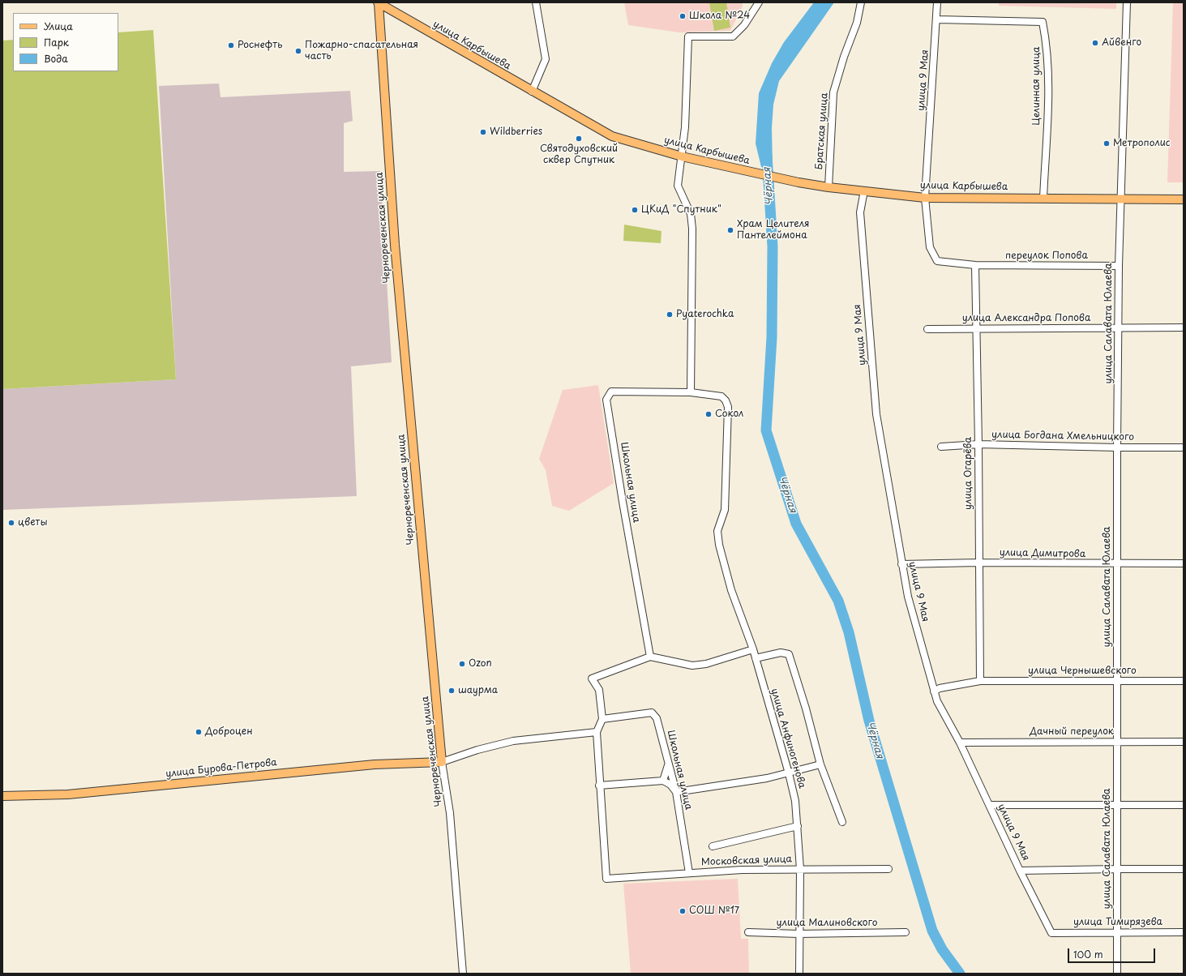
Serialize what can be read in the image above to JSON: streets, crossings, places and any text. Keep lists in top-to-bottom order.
{
  "streets": {
    "main road": ["улица Карбышева", "Чернореченская улица", "улица Бурова-Петрова"],
    "street": [
      "улица 9 Мая",
      "Целинная улица",
      "Братская улица",
      "переулок Попова",
      "улица Александра Попова",
      "улица Салавата Юлаева",
      "улица Богдана Хмельницкого",
      "улица Огарёва",
      "Школьная улица",
      "улица Димитрова",
      "улица Чернышевского",
      "Дачный переулок",
      "улица Анфиногенова",
      "Московская улица",
      "улица Тимирязева",
      "улица Малиновского"
    ]
  },
  "crossings": [
    ["улица Карбышева", "улица 9 Мая"],
    ["улица Карбышева", "Целинная улица"],
    ["улица Карбышева", "Братская улица"],
    ["улица Карбышева", "Чернореченская улица"],
    ["улица Карбышева", "улица Салавата Юлаева"],
    ["улица 9 Мая", "Целинная улица"],
    ["улица 9 Мая", "переулок Попова"],
    ["улица 9 Мая", "улица Огарёва"],
    ["улица 9 Мая", "улица Димитрова"],
    ["улица 9 Мая", "улица Чернышевского"],
    ["улица 9 Мая", "Дачный переулок"],
    ["улица 9 Мая", "улица Тимирязева"],
    ["Чернореченская улица", "улица Бурова-Петрова"],
    ["переулок Попова", "улица Салавата Юлаева"],
    ["переулок Попова", "улица Огарёва"],
    ["улица Александра Попова", "улица Салавата Юлаева"],
    ["улица Александра Попова", "улица Огарёва"],
    ["улица Салавата Юлаева", "улица Богдана Хмельницкого"],
    ["улица Салавата Юлаева", "улица Димитрова"],
    ["улица Салавата Юлаева", "улица Чернышевского"],
    ["улица Салавата Юлаева", "Дачный переулок"],
    ["улица Салавата Юлаева", "улица Тимирязева"],
    ["улица Богдана Хмельницкого", "улица Огарёва"],
    ["улица Огарёва", "улица Димитрова"],
    ["улица Огарёва", "улица Чернышевского"],
    ["Школьная улица", "улица Анфиногенова"],
    ["Школьная улица", "Московская улица"],
    ["улица Анфиногенова", "Московская улица"],
    ["улица Анфиногенова", "улица Малиновского"]
  ],
  "water": ["Чёрная"],
  "places": [
    "Школа №24",
    "Айвенго",
    "Роснефть",
    "Пожарно-спасательная часть",
    "Wildberries",
    "Святодуховский сквер Спутник",
    "Метрополис",
    "ЦКиД \"Спутник\"",
    "Храм Целителя Пантелеймона",
    "Pyaterochka",
    "Сокол",
    "цветы",
    "Ozon",
    "шаурма",
    "Доброцен",
    "СОШ №17"
  ],
  "legend": ["Улица", "Парк", "Вода"],
  "scale_bar": "100 m"
}
